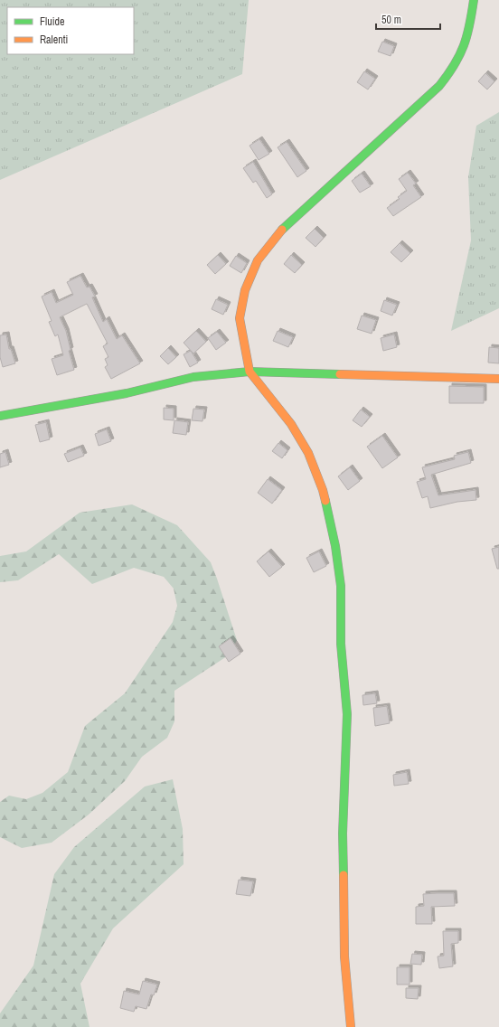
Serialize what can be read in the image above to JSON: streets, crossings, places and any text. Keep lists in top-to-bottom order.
{
  "legend": ["Fluide", "Ralenti"],
  "scale_bar": "50 m"
}
